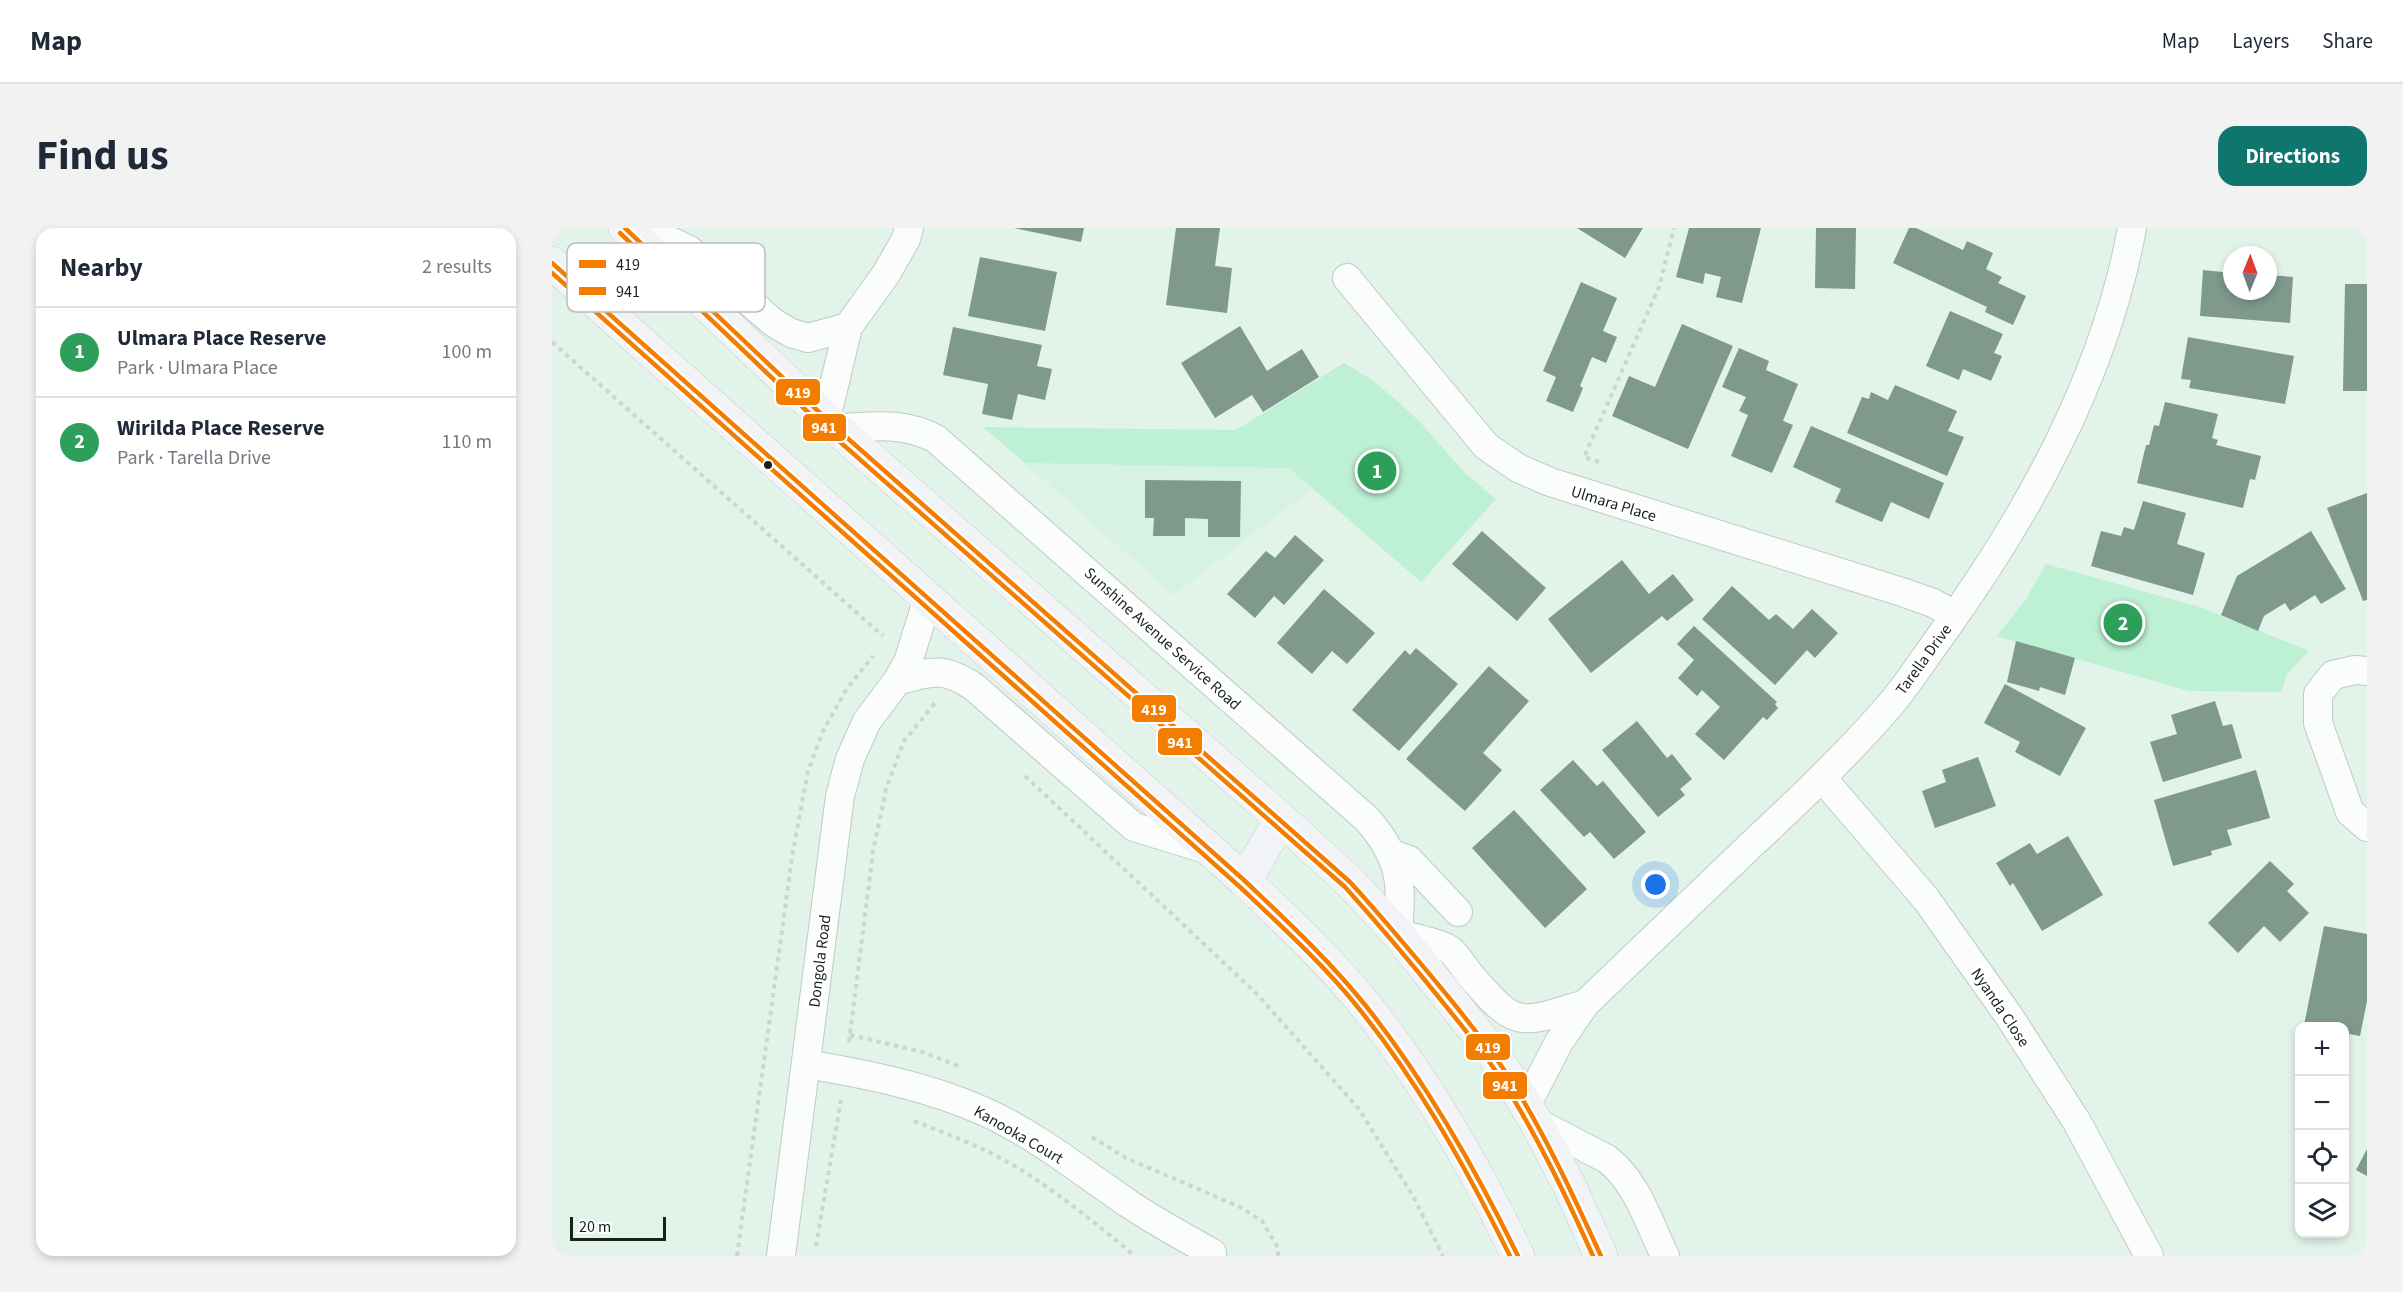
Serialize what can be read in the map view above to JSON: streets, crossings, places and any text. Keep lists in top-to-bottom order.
{
  "streets": {
    "street": [
      "Ulmara Place",
      "Sunshine Avenue Service Road",
      "Tarella Drive",
      "Dongola Road",
      "Nyanda Close",
      "Kanooka Court"
    ]
  },
  "crossings": [
    ["Ulmara Place", "Tarella Drive"],
    ["Tarella Drive", "Nyanda Close"],
    ["Dongola Road", "Kanooka Court"]
  ],
  "lines": ["transit line 419", "transit line 941"],
  "legend": ["419", "941"],
  "scale_bar": "20 m",
  "north": "top",
  "page": {
    "header": "Map",
    "nav": ["Map", "Layers", "Share"],
    "title": "Find us",
    "buttons": "Directions",
    "heading": ["Nearby", "2 results"],
    "list": [
      {
        "mark": "1",
        "name": "Ulmara Place Reserve",
        "note": "Park · Ulmara Place",
        "value": "100 m"
      },
      {
        "mark": "2",
        "name": "Wirilda Place Reserve",
        "note": "Park · Tarella Drive",
        "value": "110 m"
      }
    ],
    "pins": ["1", "2"],
    "map_buttons": ["+", "−"],
    "scale": "20 m"
  }
}
